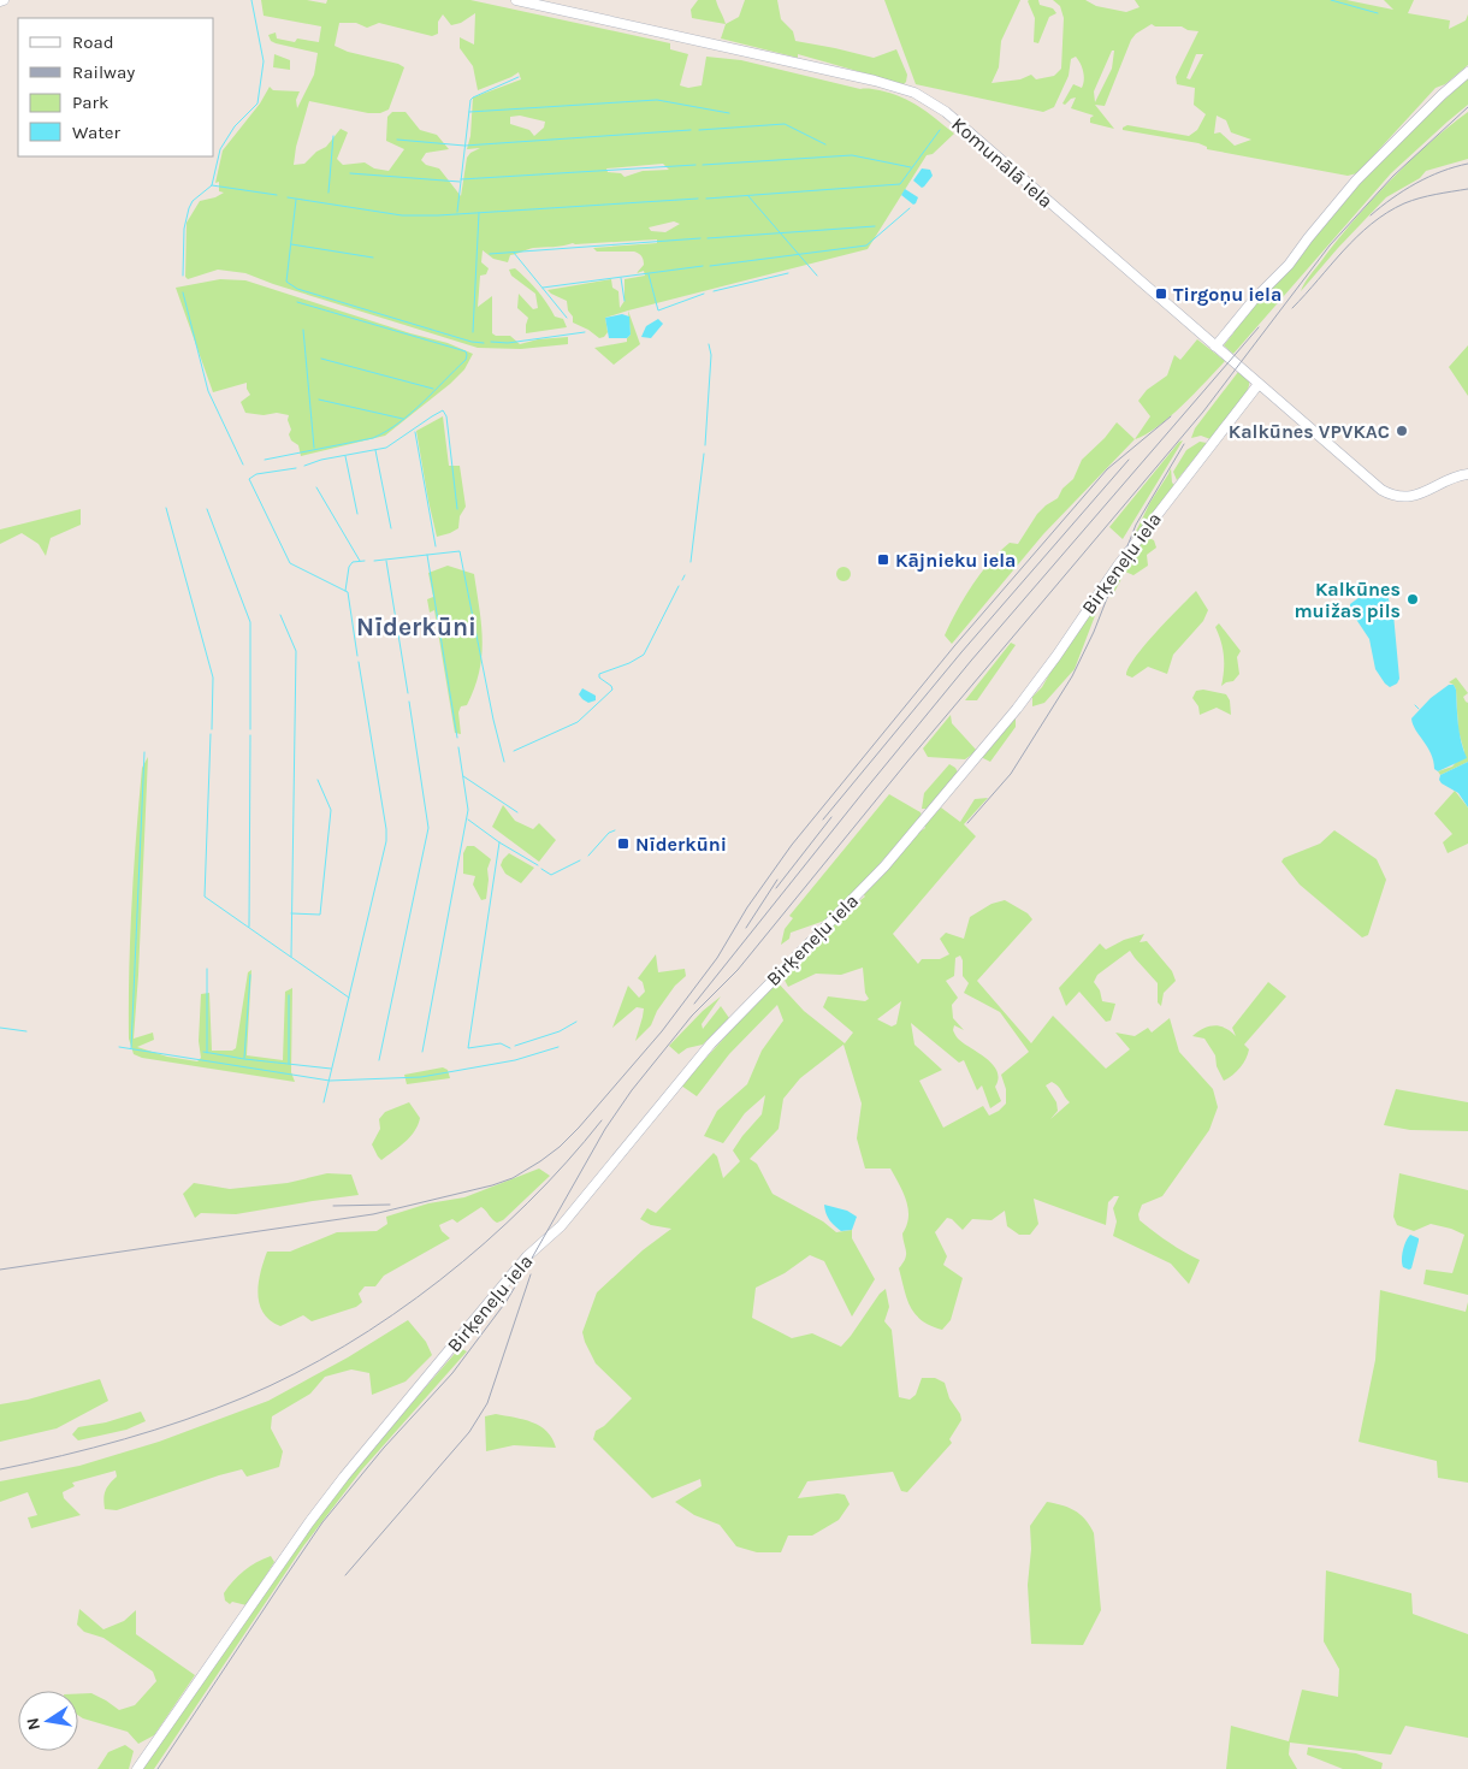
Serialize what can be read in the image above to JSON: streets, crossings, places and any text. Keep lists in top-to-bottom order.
{
  "streets": {
    "main road": ["Komunālā iela", "Birķeneļu iela"]
  },
  "crossings": [
    ["Komunālā iela", "Birķeneļu iela"]
  ],
  "districts": ["Nīderkūni"],
  "places": {
    "transit": ["Tirgoņu iela", "Kājnieku iela", "Nīderkūni"],
    "other": ["Kalkūnes VPVKAC", "Kalkūnes muižas pils"]
  },
  "legend": [
    "Road",
    "Railway",
    "Park",
    "Water"
  ],
  "north": "left"
}
